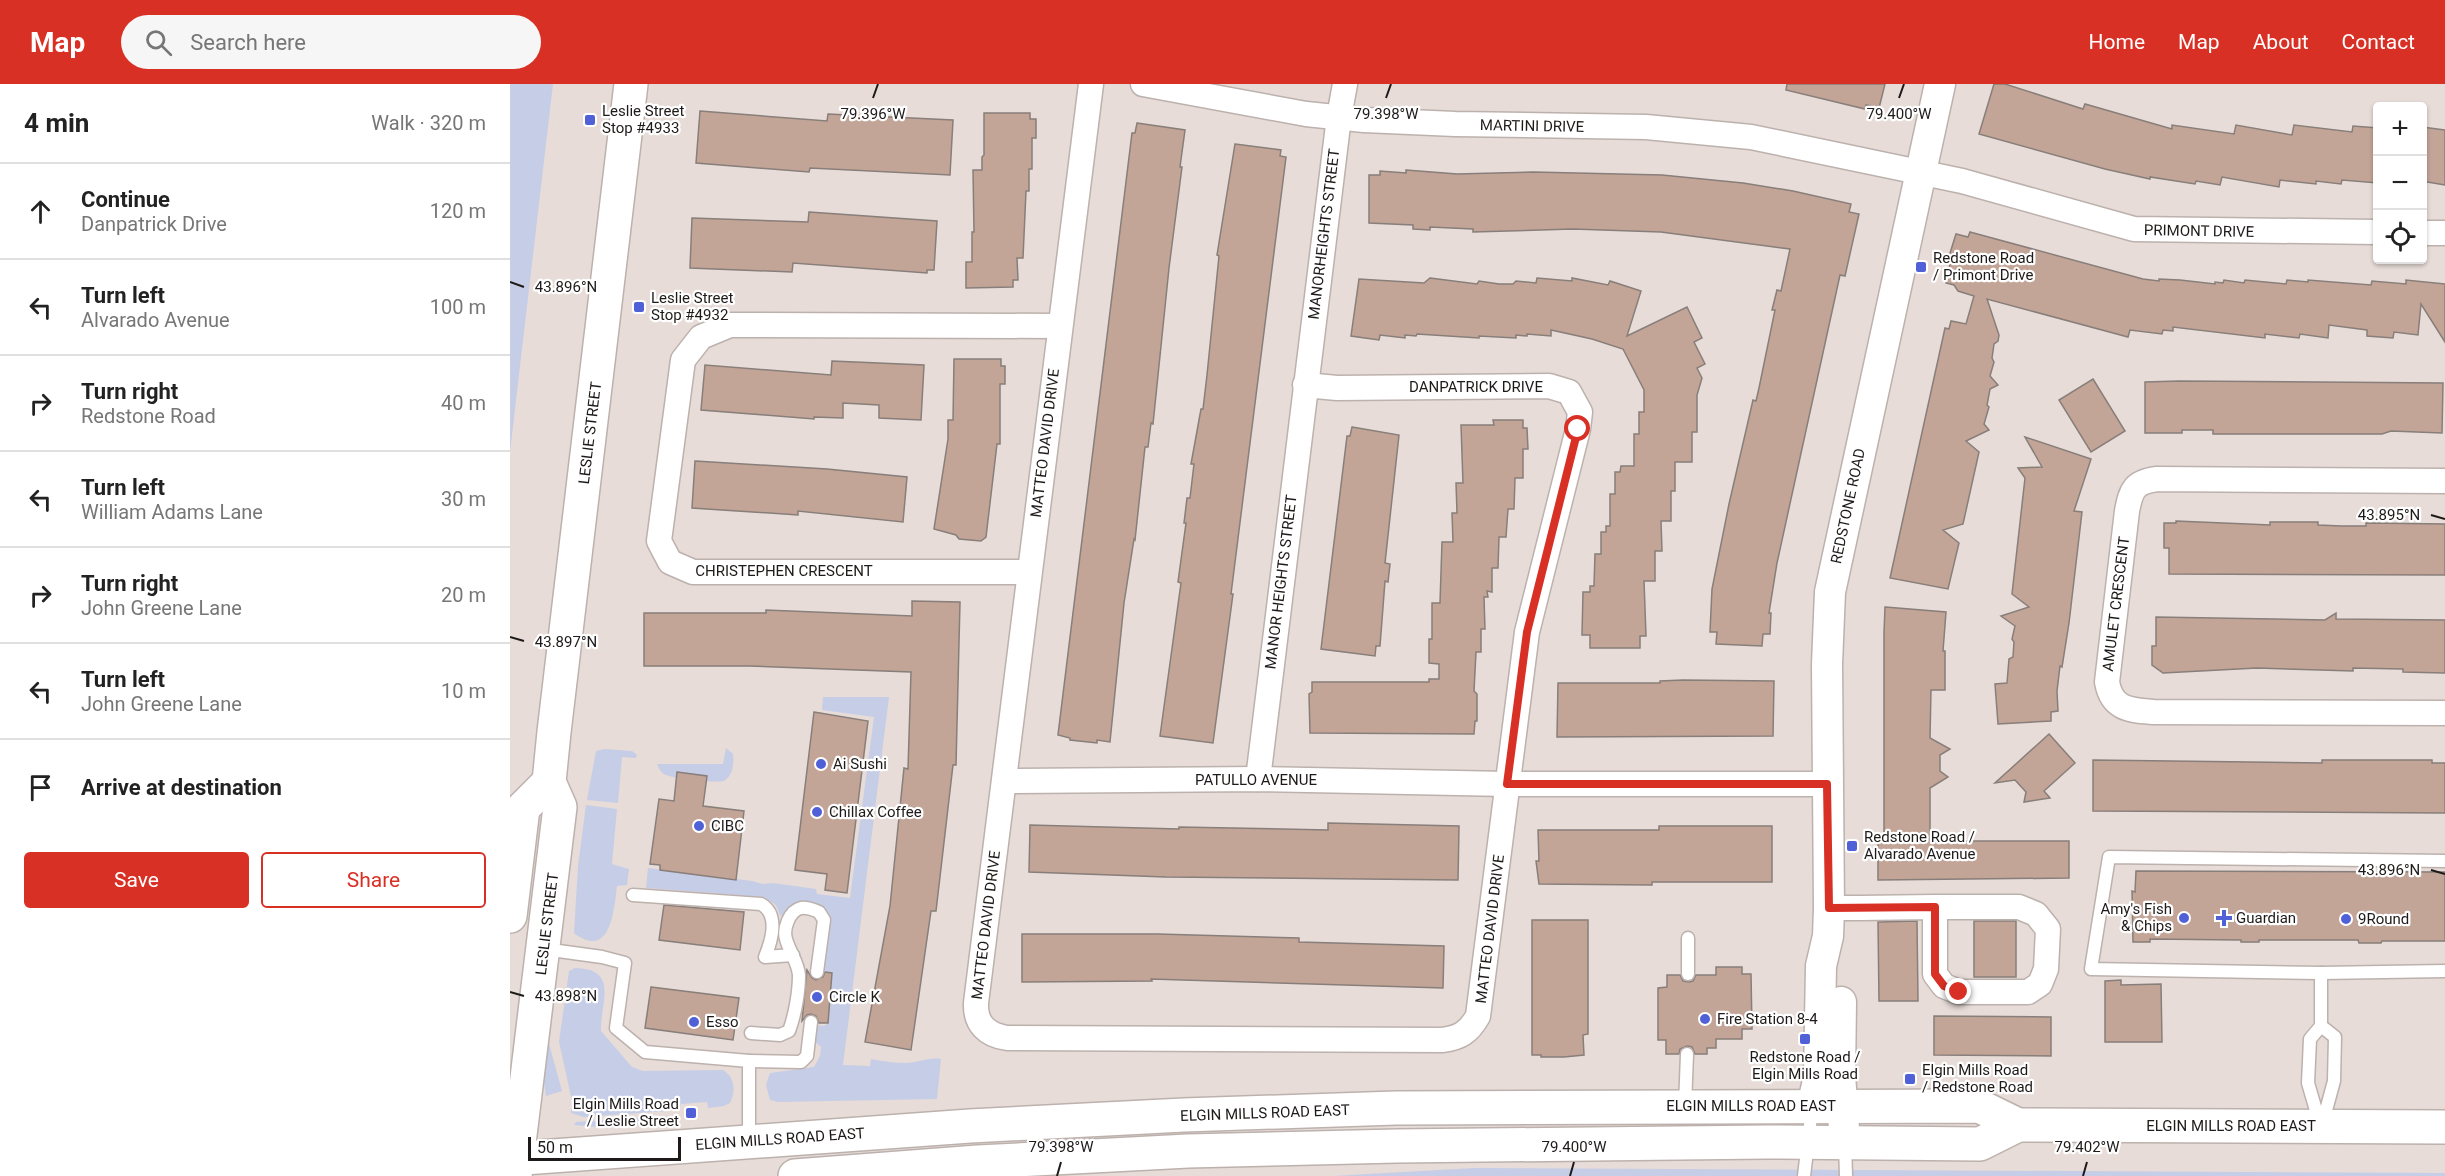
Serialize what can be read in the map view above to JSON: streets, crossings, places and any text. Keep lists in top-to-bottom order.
{
  "streets": {
    "main road": ["LESLIE STREET", "ELGIN MILLS ROAD EAST"],
    "street": [
      "MARTINI DRIVE",
      "PRIMONT DRIVE",
      "MANORHEIGHTS STREET",
      "DANPATRICK DRIVE",
      "MATTEO DAVID DRIVE",
      "REDSTONE ROAD",
      "CHRISTEPHEN CRESCENT",
      "MANOR HEIGHTS STREET",
      "AMULET CRESCENT",
      "PATULLO AVENUE"
    ]
  },
  "crossings": [
    ["MARTINI DRIVE", "PRIMONT DRIVE"],
    ["MARTINI DRIVE", "MANORHEIGHTS STREET"],
    ["MARTINI DRIVE", "REDSTONE ROAD"],
    ["PRIMONT DRIVE", "REDSTONE ROAD"],
    ["MANORHEIGHTS STREET", "DANPATRICK DRIVE"],
    ["MANORHEIGHTS STREET", "MANOR HEIGHTS STREET"],
    ["DANPATRICK DRIVE", "MATTEO DAVID DRIVE"],
    ["DANPATRICK DRIVE", "MANOR HEIGHTS STREET"],
    ["DANPATRICK DRIVE", "PATULLO AVENUE"],
    ["LESLIE STREET", "ELGIN MILLS ROAD EAST"],
    ["MATTEO DAVID DRIVE", "CHRISTEPHEN CRESCENT"],
    ["MATTEO DAVID DRIVE", "PATULLO AVENUE"],
    ["REDSTONE ROAD", "PATULLO AVENUE"],
    ["REDSTONE ROAD", "ELGIN MILLS ROAD EAST"],
    ["MANOR HEIGHTS STREET", "PATULLO AVENUE"]
  ],
  "places": {
    "transit": [
      "Leslie Street Stop #4933",
      "Redstone Road / Primont Drive",
      "Leslie Street Stop #4932",
      "Redstone Road / Alvarado Avenue",
      "Redstone Road / Elgin Mills Road",
      "Elgin Mills Road / Redstone Road",
      "Elgin Mills Road / Leslie Street"
    ],
    "other": [
      "Ai Sushi",
      "Chillax Coffee",
      "CIBC",
      "Amy's Fish & Chips",
      "9Round",
      "Circle K",
      "Fire Station 8-4",
      "Esso"
    ],
    "health": ["Guardian"]
  },
  "scale_bar": "50 m",
  "page": {
    "header": "Map",
    "search": "Search here",
    "nav": [
      "Home",
      "Map",
      "About",
      "Contact"
    ],
    "heading": ["4 min", "Walk · 320 m"],
    "map_buttons": ["+", "−"],
    "list": [
      ["Continue", "Danpatrick Drive", "120 m"],
      ["Turn left", "Alvarado Avenue", "100 m"],
      ["Turn right", "Redstone Road", "40 m"],
      ["Turn left", "William Adams Lane", "30 m"],
      ["Turn right", "John Greene Lane", "20 m"],
      ["Turn left", "John Greene Lane", "10 m"],
      "Arrive at destination"
    ],
    "buttons": ["Save", "Share"],
    "scale": "50 m"
  },
  "coordinates": [
    "79.396°W",
    "79.398°W",
    "79.400°W",
    "43.896°N",
    "43.895°N",
    "43.897°N",
    "43.898°N",
    "79.402°W"
  ]
}
